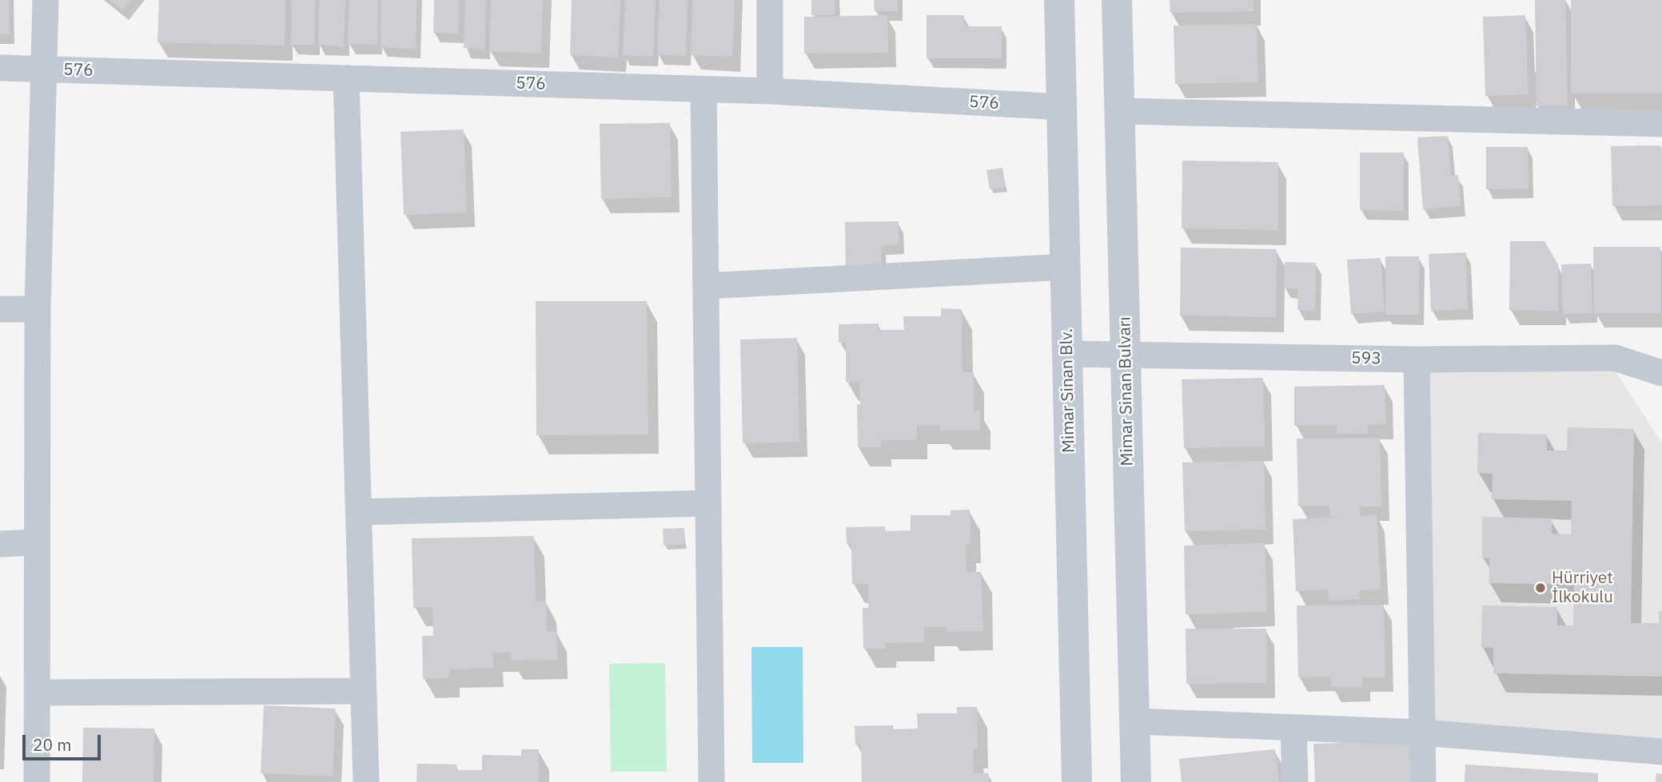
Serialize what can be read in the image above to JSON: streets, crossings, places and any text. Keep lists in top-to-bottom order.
{
  "streets": {
    "street": [
      "576",
      "593",
      "Mimar Sinan Blv.",
      "Mimar Sinan Bulvarı"
    ]
  },
  "crossings": [
    ["576", "Mimar Sinan Blv."],
    ["593", "Mimar Sinan Blv."],
    ["593", "Mimar Sinan Bulvarı"]
  ],
  "places": ["Hürriyet İlkokulu"],
  "scale_bar": "20 m"
}
